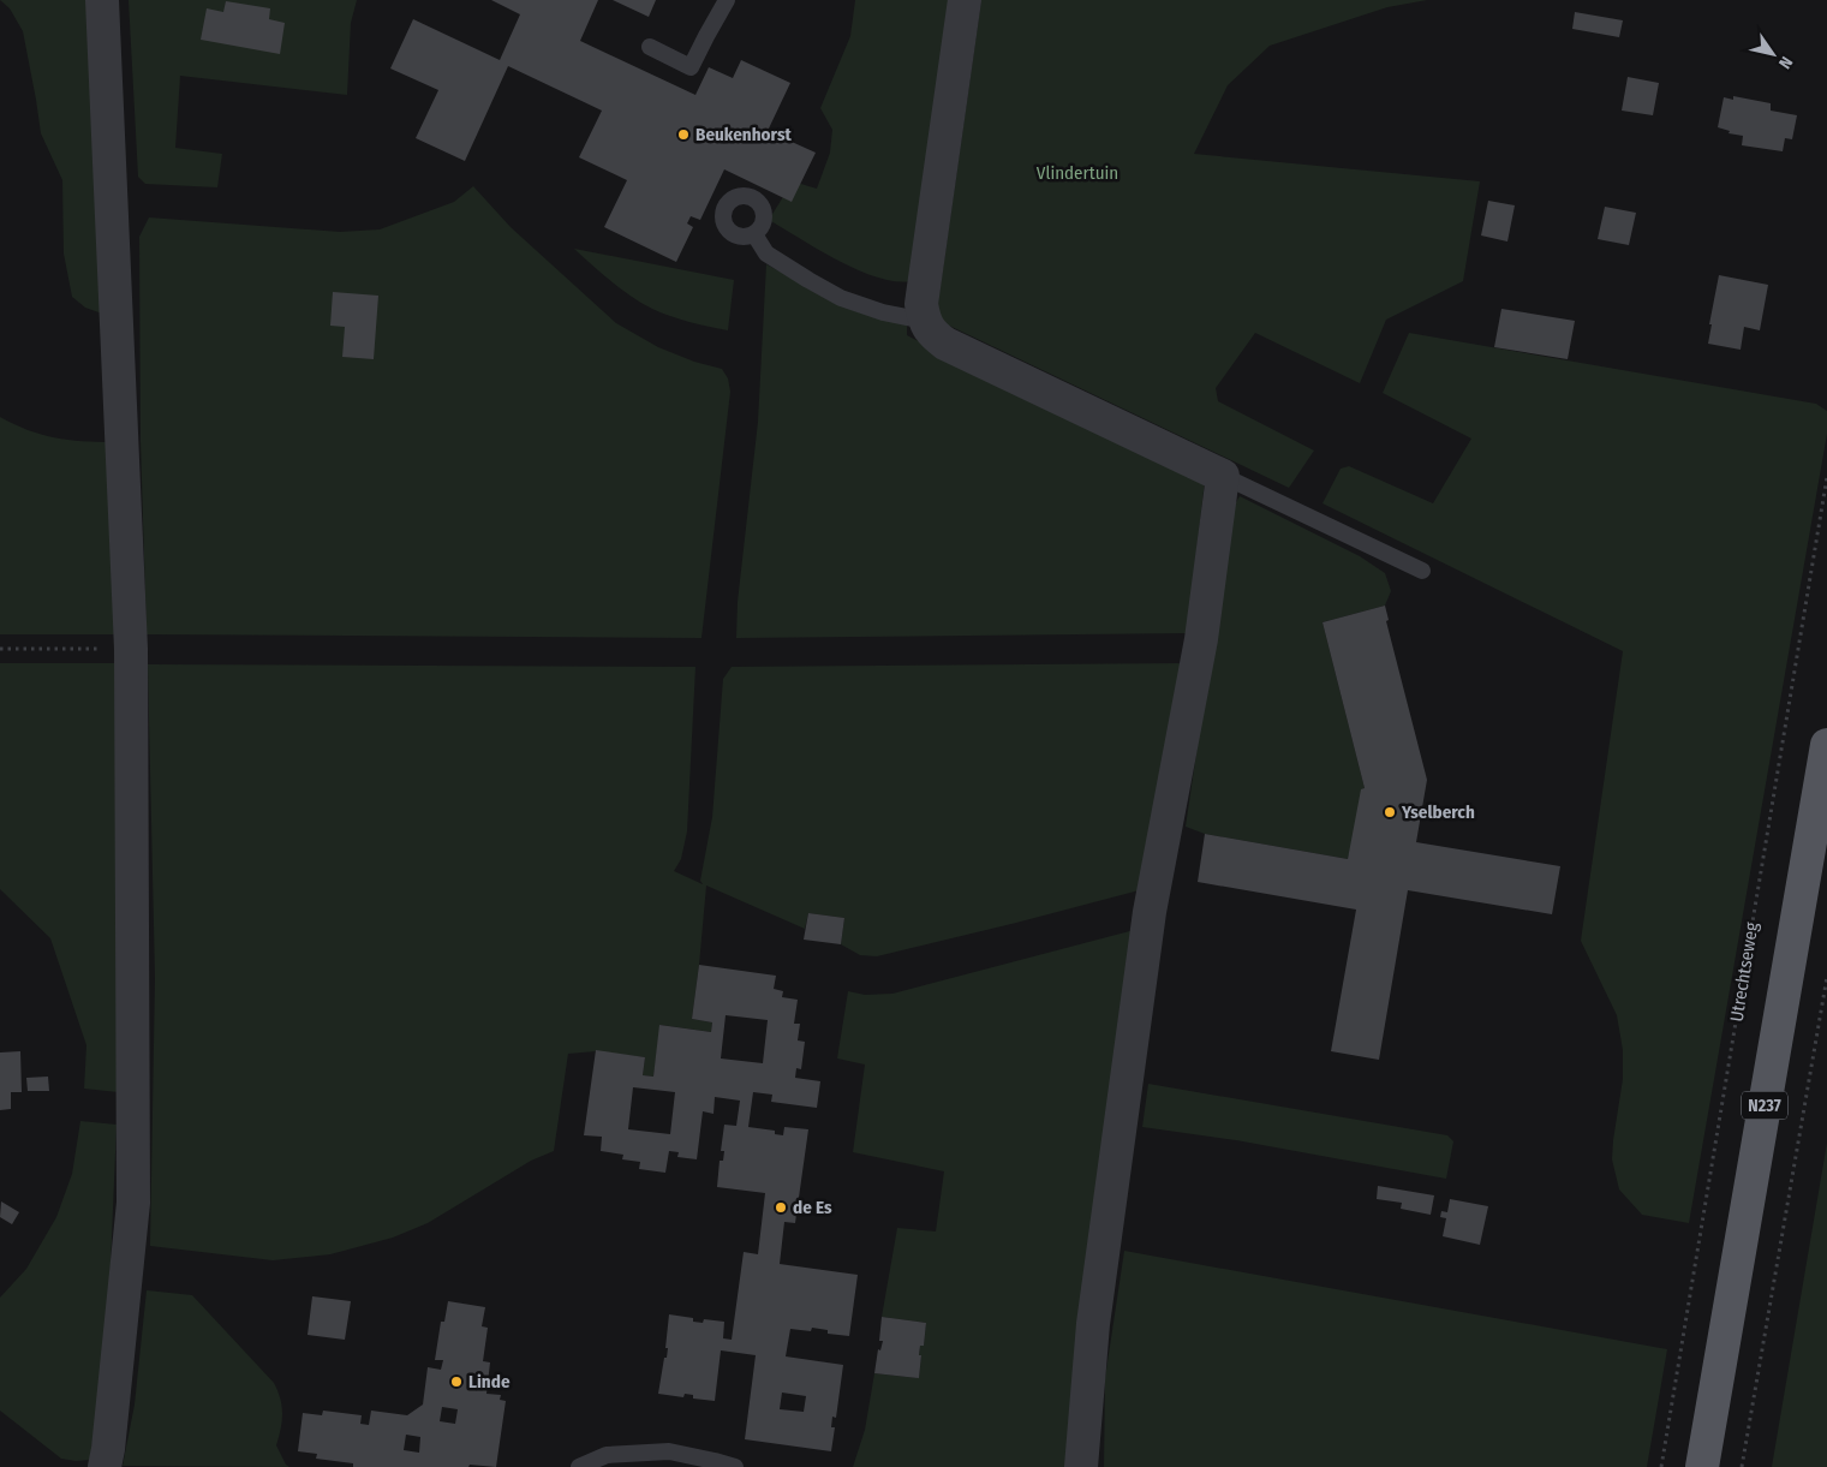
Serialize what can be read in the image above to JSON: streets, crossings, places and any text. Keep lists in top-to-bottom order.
{
  "streets": {
    "main road": ["N237"],
    "path": ["Utrechtseweg"]
  },
  "parks": ["Vlindertuin"],
  "places": [
    "Beukenhorst",
    "Yselberch",
    "de Es",
    "Linde"
  ],
  "north": "bottom right"
}
